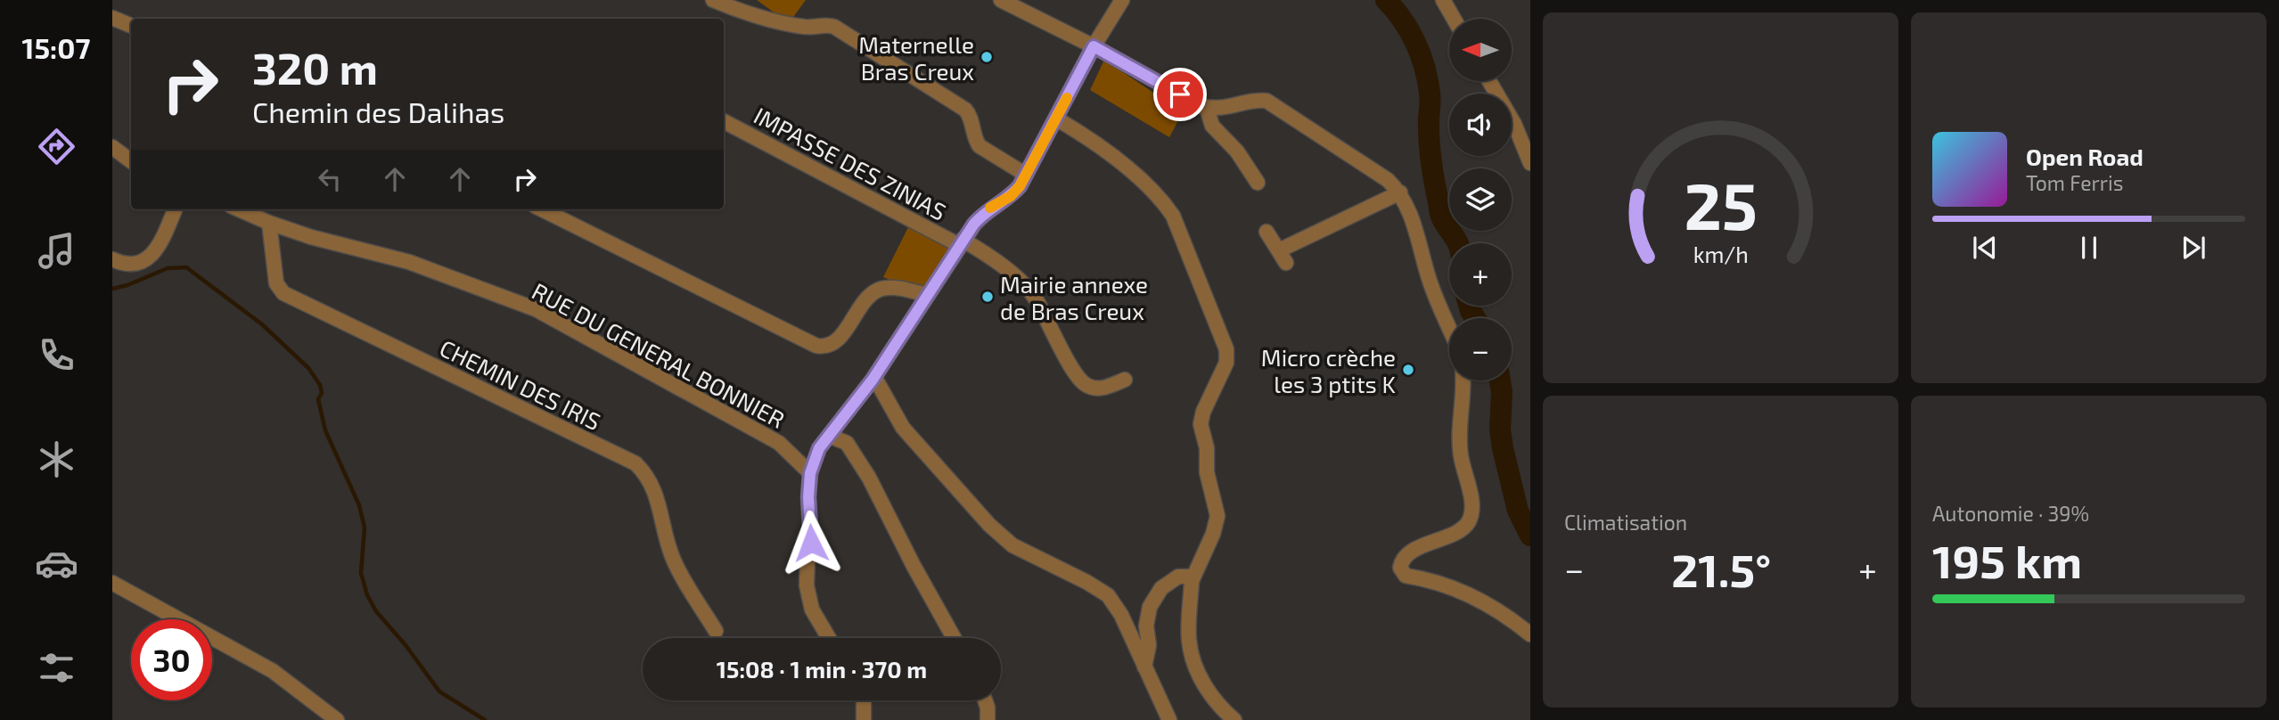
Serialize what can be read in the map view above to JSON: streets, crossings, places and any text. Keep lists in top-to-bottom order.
{
  "streets": {
    "street": ["IMPASSE DES ZINIAS", "RUE DU GENERAL BONNIER", "CHEMIN DES IRIS"]
  },
  "crossings": [
    ["RUE DU GENERAL BONNIER", "CHEMIN DES IRIS"]
  ],
  "places": ["Maternelle Bras Creux", "Mairie annexe de Bras Creux", "Micro crèche les 3 ptits K"],
  "north": "left",
  "page": {
    "tabs": "15:07",
    "map_buttons": ["+", "−"],
    "turn": ["320 m", "Chemin des Dalihas"],
    "song": ["Open Road", "Tom Ferris"],
    "tile": [
      "Climatisation",
      ["Autonomie · 39%", "195 km"]
    ],
    "heat": ["−", "21.5°", "+"],
    "limit": "30",
    "trip": "15:08 · 1 min · 370 m",
    "gauge": ["25", "km/h"]
  }
}
